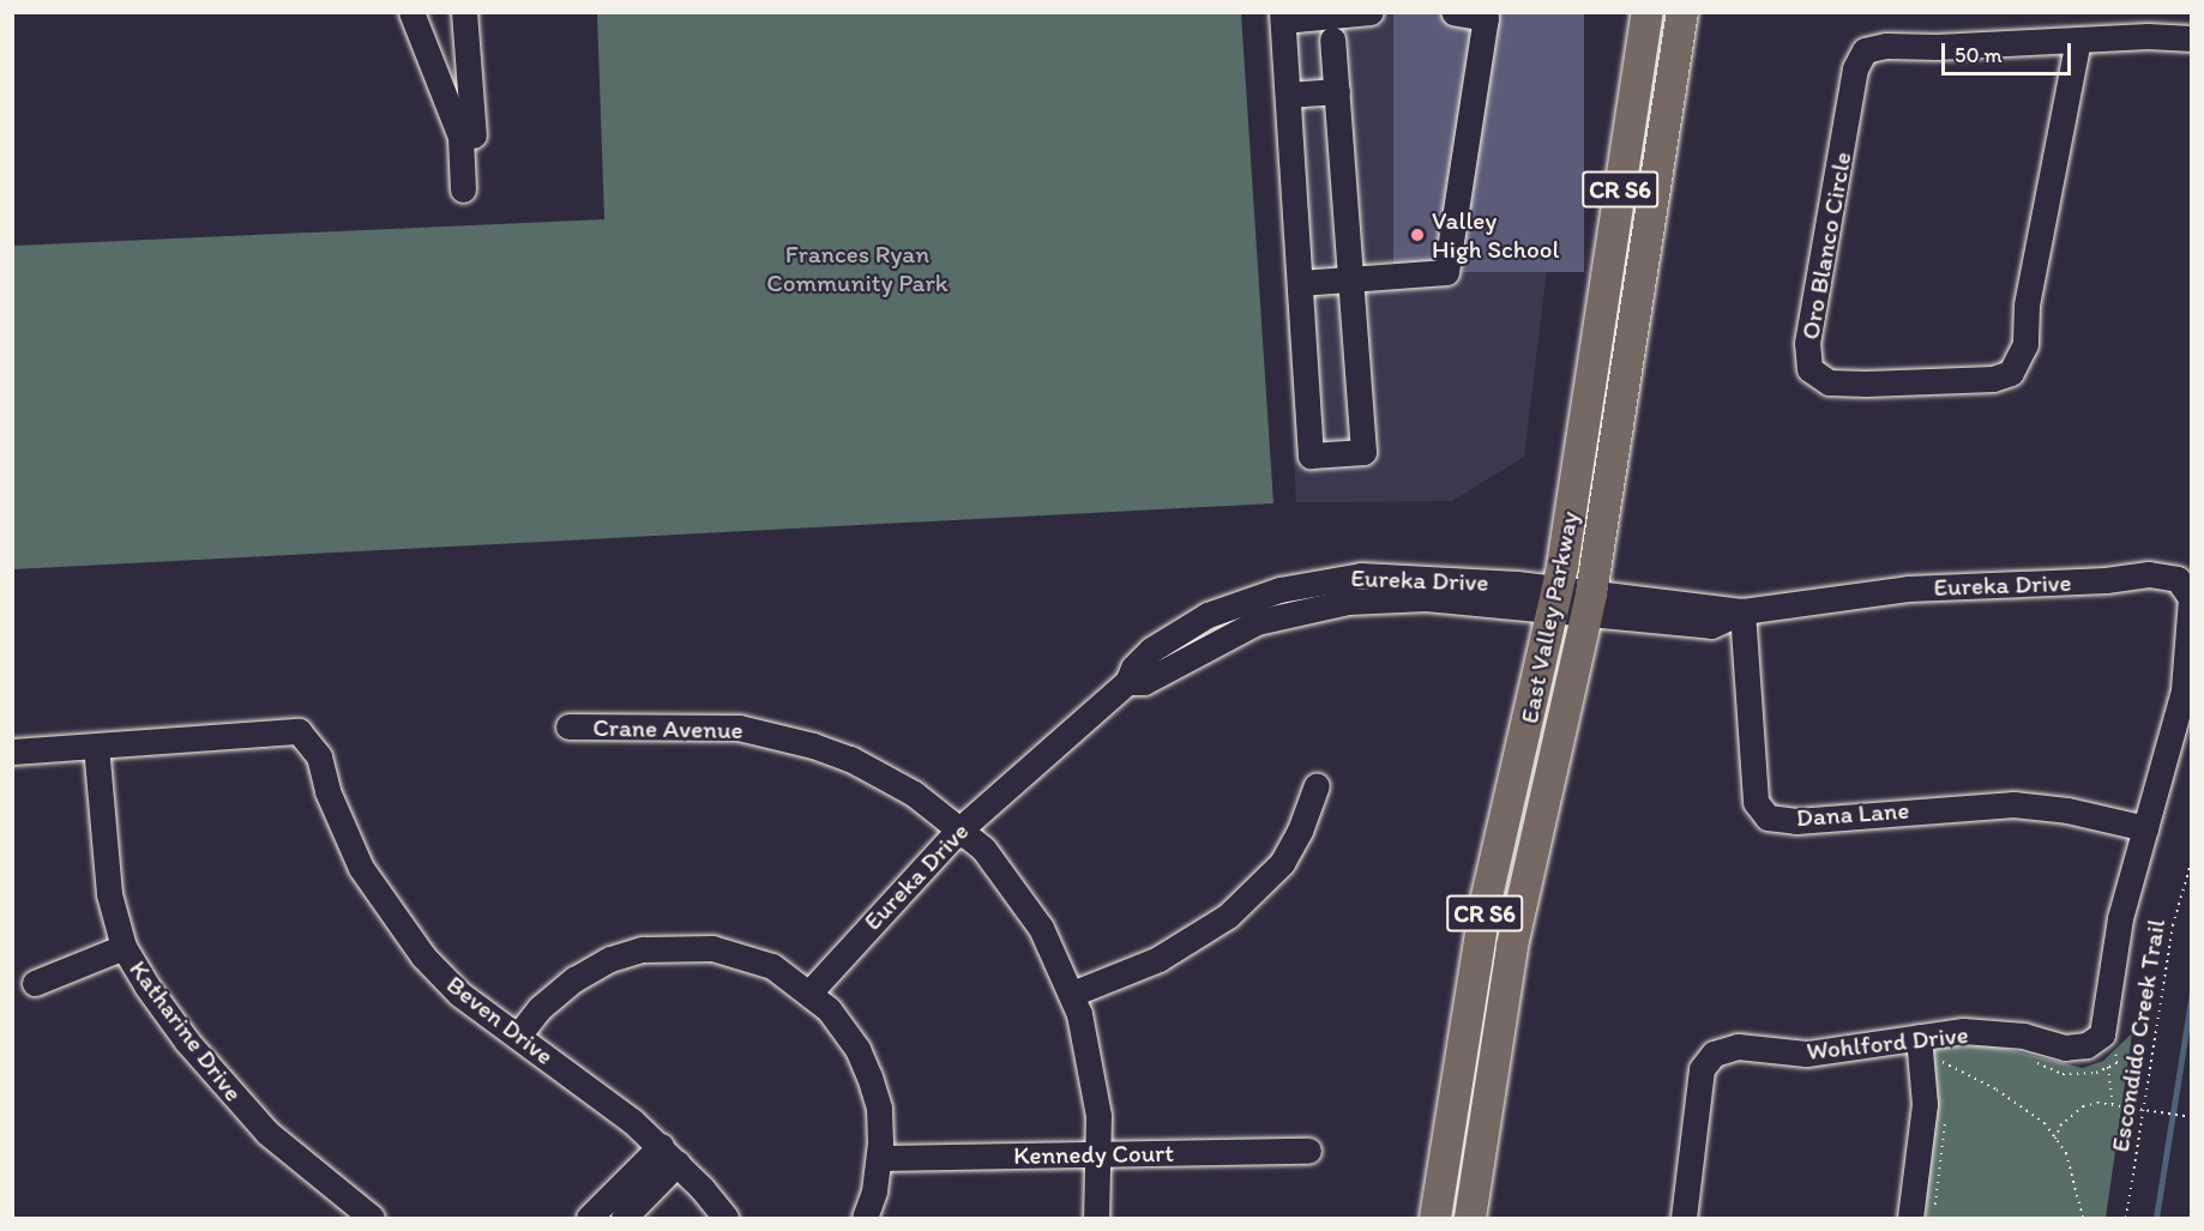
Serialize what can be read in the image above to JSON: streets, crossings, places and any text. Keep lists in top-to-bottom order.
{
  "streets": {
    "main road": ["CR S6", "East Valley Parkway"],
    "street": [
      "Oro Blanco Circle",
      "Eureka Drive",
      "Crane Avenue",
      "Dana Lane",
      "Beven Drive",
      "Katharine Drive",
      "Wohlford Drive",
      "Kennedy Court"
    ],
    "path": ["Escondido Creek Trail"]
  },
  "crossings": [
    ["Eureka Drive", "East Valley Parkway"],
    ["Eureka Drive", "Crane Avenue"],
    ["Eureka Drive", "Dana Lane"],
    ["Eureka Drive", "Wohlford Drive"],
    ["Crane Avenue", "Kennedy Court"],
    ["Dana Lane", "Wohlford Drive"],
    ["Beven Drive", "Katharine Drive"]
  ],
  "parks": ["Frances Ryan Community Park"],
  "places": ["Valley High School"],
  "scale_bar": "50 m"
}
